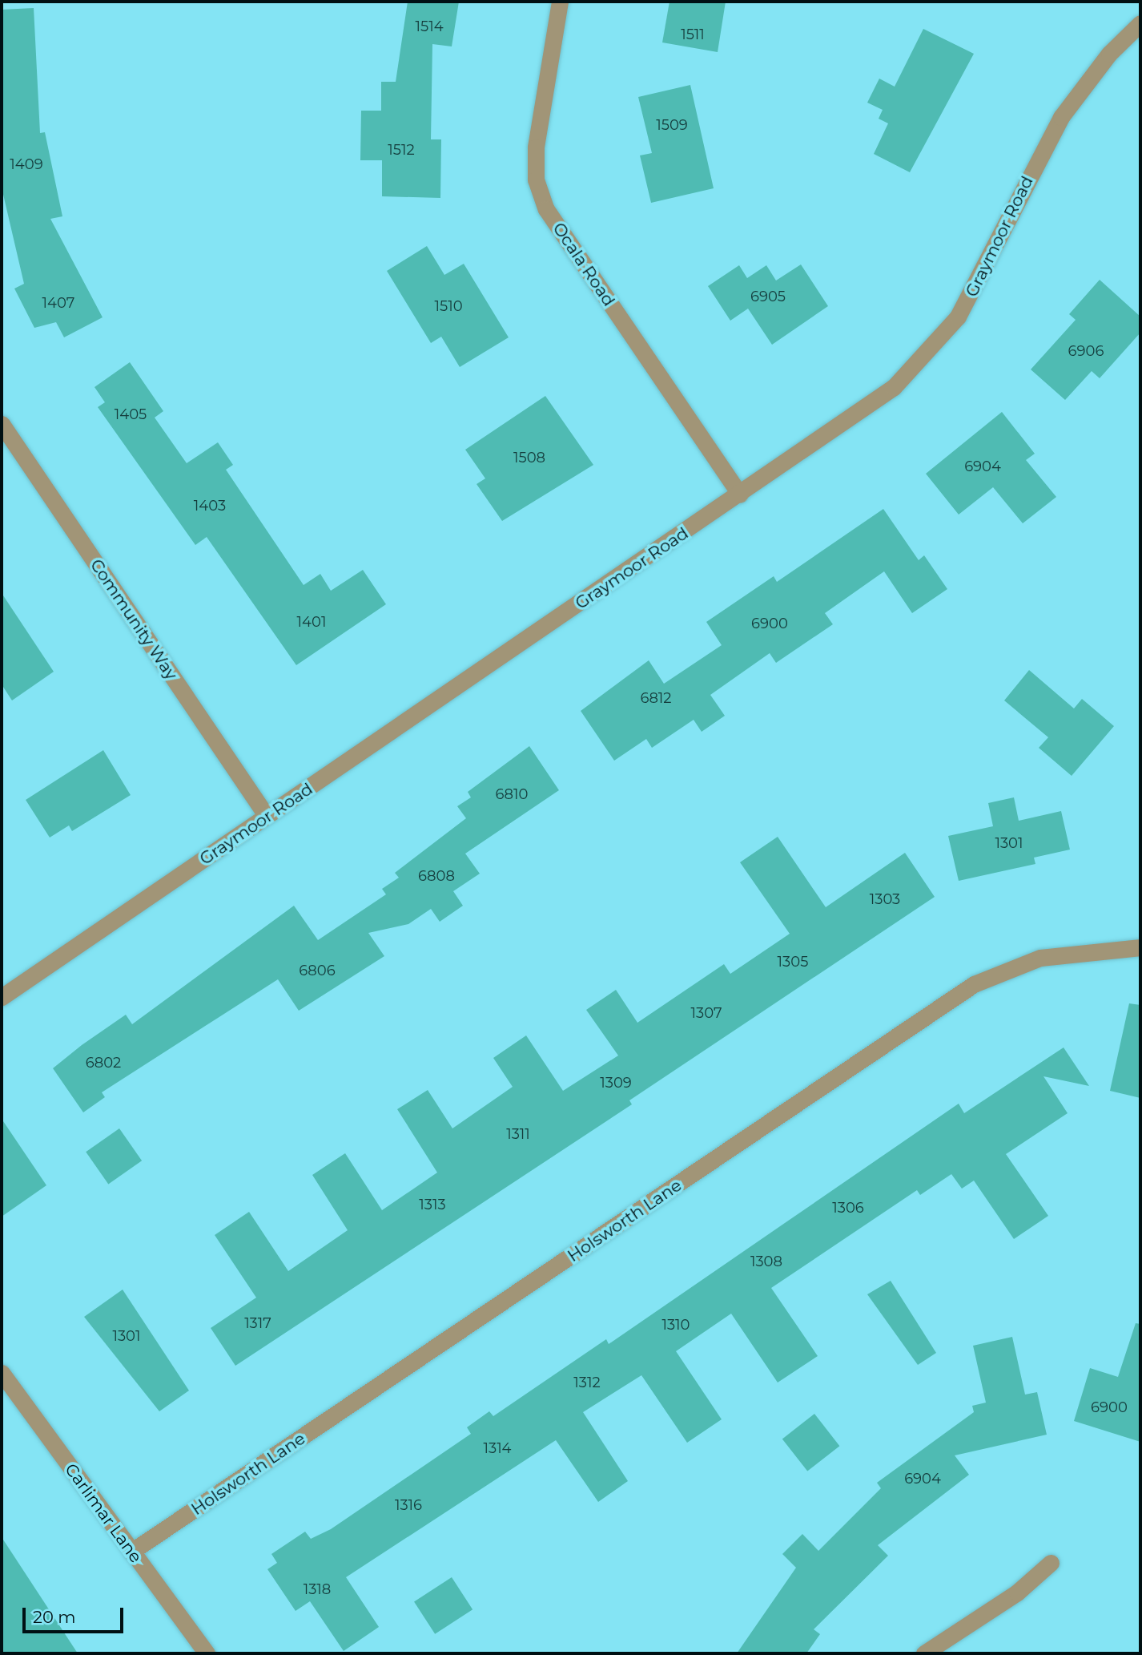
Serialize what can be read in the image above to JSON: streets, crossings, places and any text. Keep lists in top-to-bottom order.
{
  "streets": {
    "street": [
      "Graymoor Road",
      "Ocala Road",
      "Community Way",
      "Holsworth Lane",
      "Carlimar Lane"
    ]
  },
  "crossings": [
    ["Graymoor Road", "Ocala Road"],
    ["Graymoor Road", "Community Way"],
    ["Holsworth Lane", "Carlimar Lane"]
  ],
  "house_numbers": [
    "1514",
    "1511",
    "1509",
    "1512",
    "1409",
    "6905",
    "1407",
    "1510",
    "6906",
    "1405",
    "1508",
    "6904",
    "1403",
    "1401",
    "6900",
    "6812",
    "6810",
    "1301",
    "6808",
    "1303",
    "1305",
    "6806",
    "1307",
    "6802",
    "1309",
    "1311",
    "1313",
    "1306",
    "1308",
    "1317",
    "1310",
    "1301",
    "1312",
    "6900",
    "1314",
    "6904",
    "1316",
    "1318"
  ],
  "scale_bar": "20 m"
}
